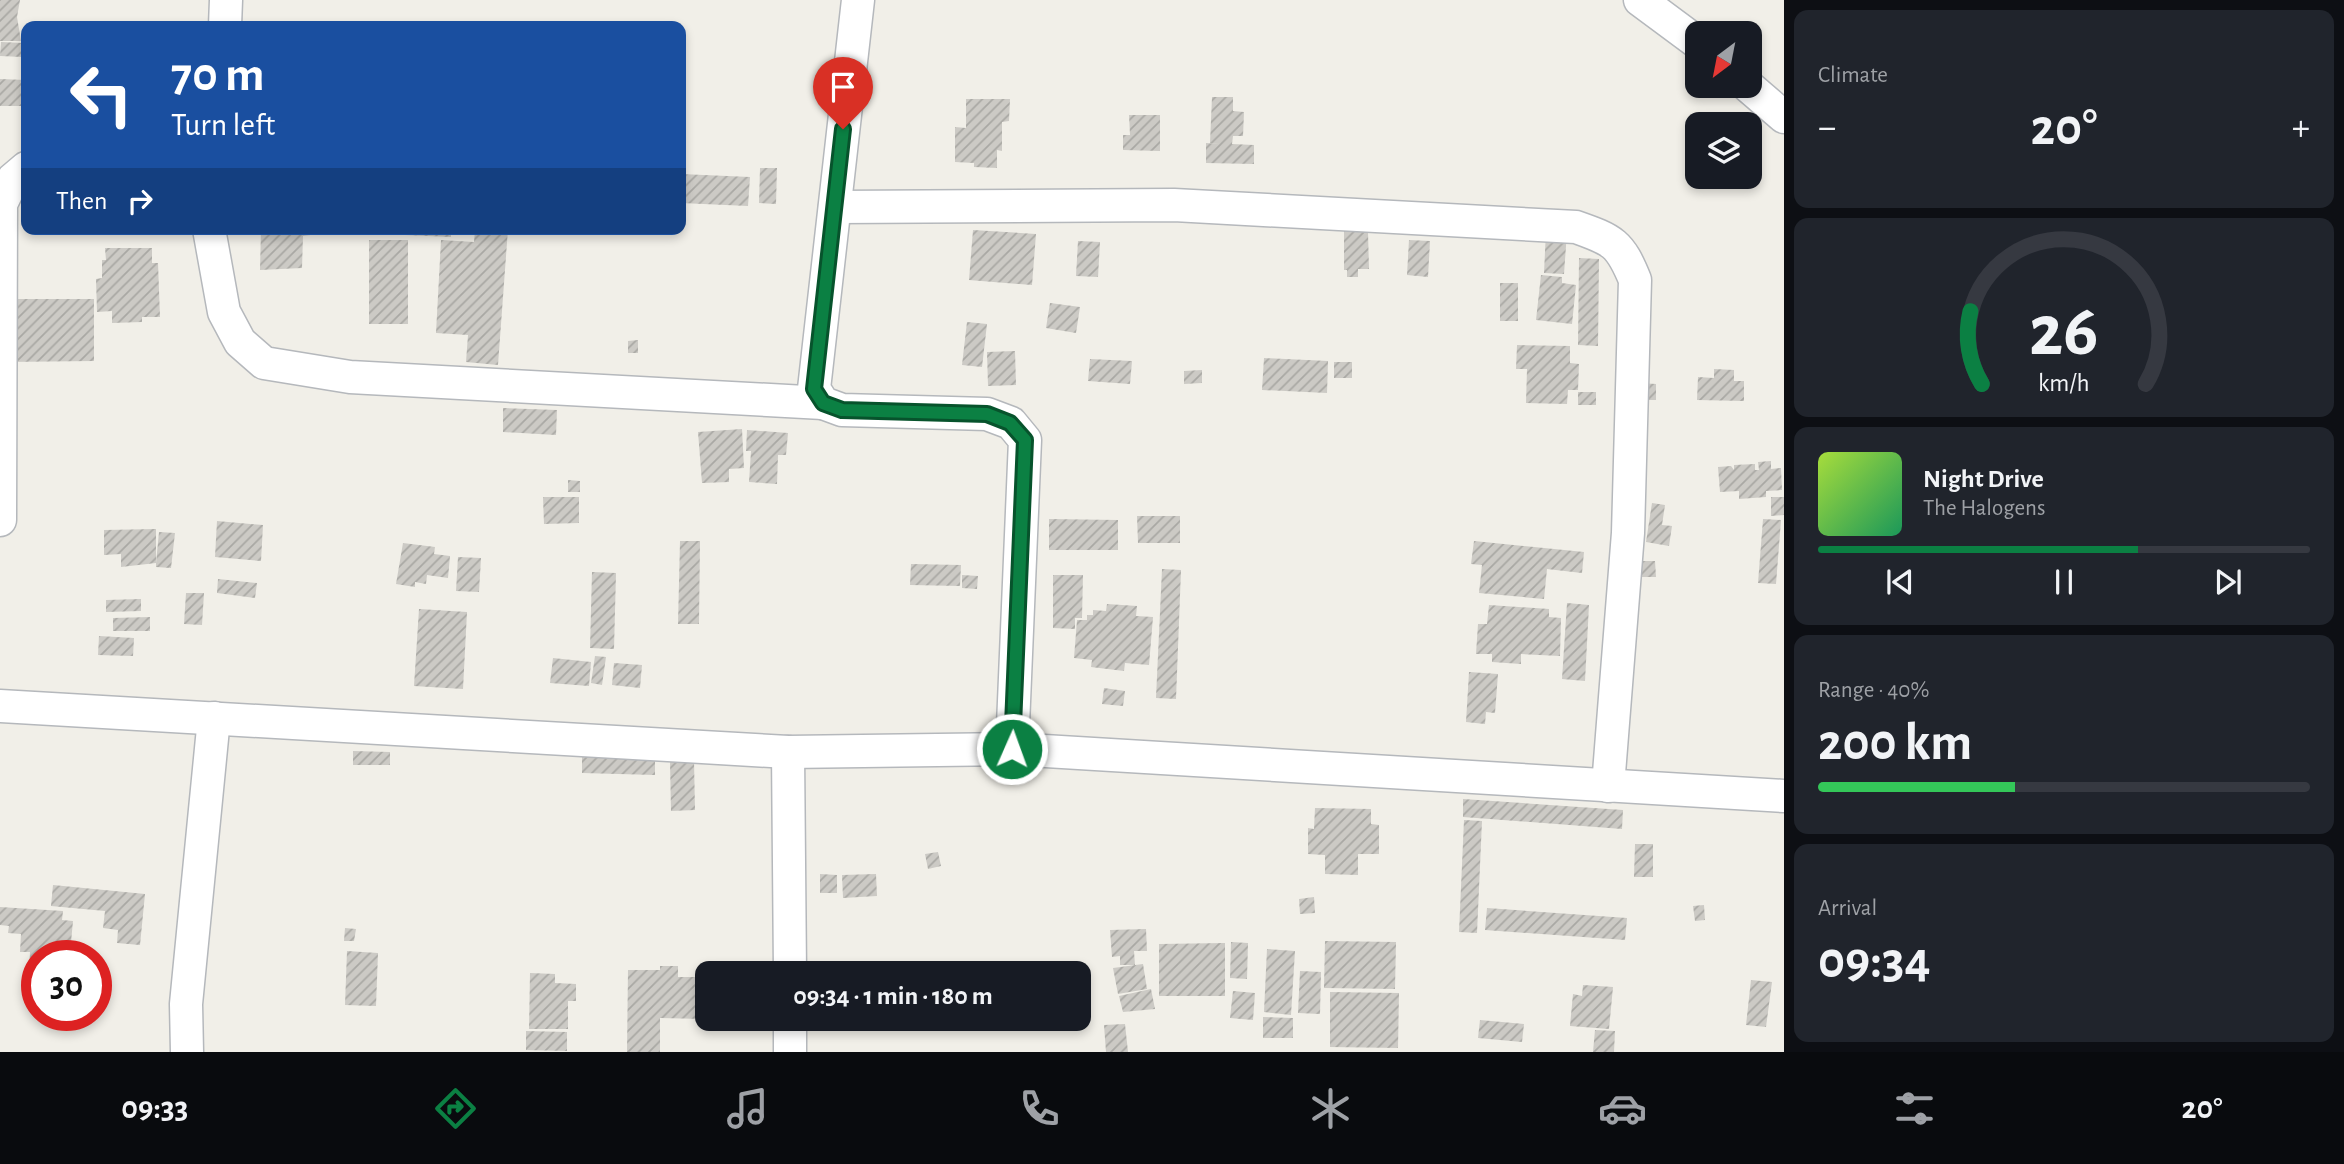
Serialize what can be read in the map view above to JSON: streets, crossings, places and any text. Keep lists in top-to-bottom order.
{
  "north": "bottom left",
  "page": {
    "tile": [
      "Climate",
      ["Range · 40%", "200 km"],
      ["Arrival", "09:34"]
    ],
    "turn": ["70 m", "Turn left"],
    "heat": ["−", "20°", "+"],
    "then": "Then",
    "song": ["Night Drive", "The Halogens"],
    "limit": "30",
    "trip": "09:34 · 1 min · 180 m",
    "tabs": ["09:33", "20°"],
    "gauge": ["26", "km/h"]
  }
}
